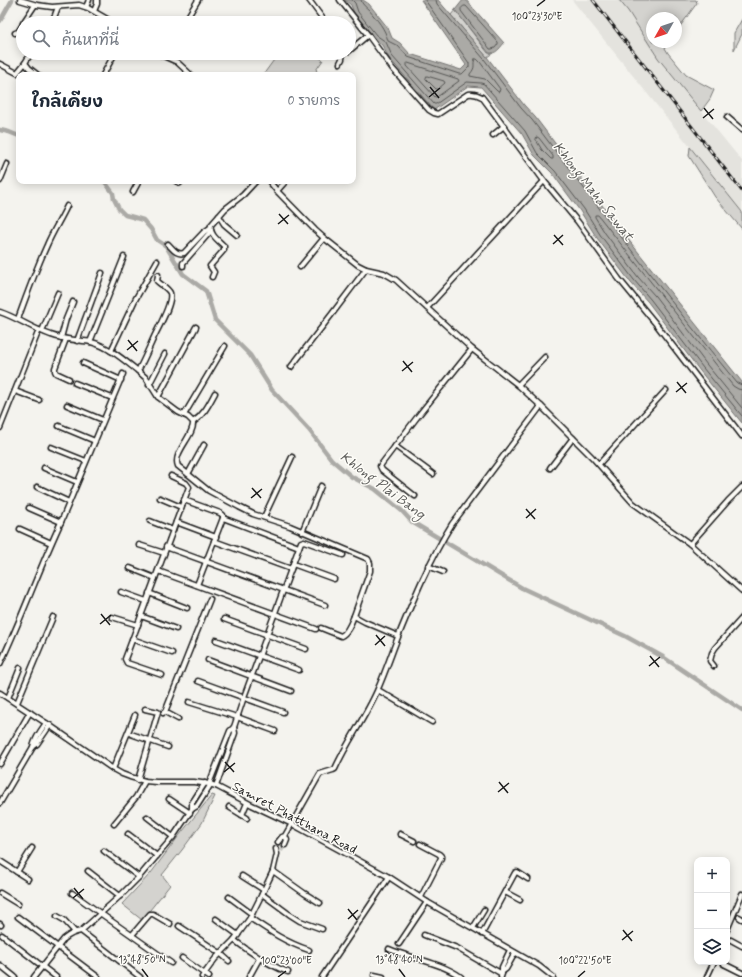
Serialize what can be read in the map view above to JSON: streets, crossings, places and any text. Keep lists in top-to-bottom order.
{
  "streets": {
    "street": ["Samret Phatthana Road"]
  },
  "water": ["Khlong Maha Sawat", "Khlong Plai Bang"],
  "north": "bottom left",
  "page": {
    "search": "ค้นหาที่นี่",
    "heading": ["ใกล้เคียง", "0 รายการ"],
    "map_buttons": ["+", "−"]
  },
  "coordinates": [
    "100°23'30\"E",
    "13°48'50\"N",
    "13°48'40\"N",
    "100°23'00\"E",
    "100°22'50\"E"
  ]
}
